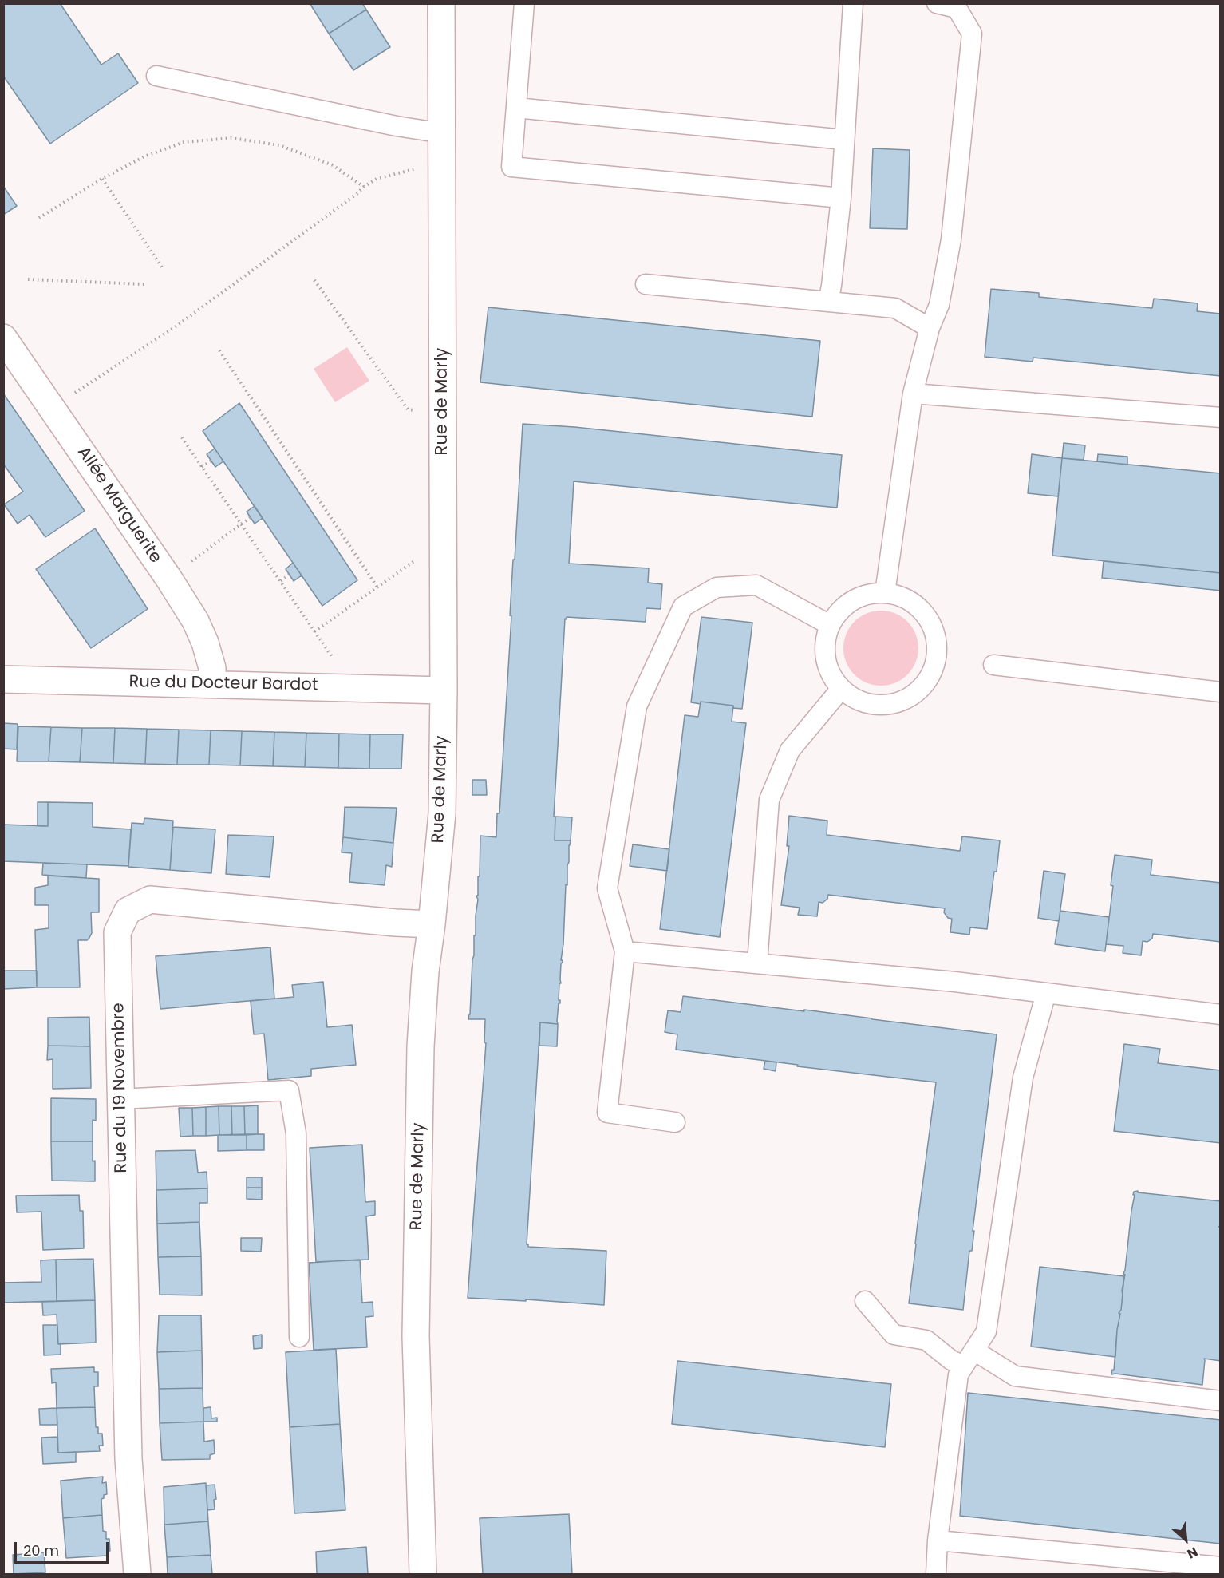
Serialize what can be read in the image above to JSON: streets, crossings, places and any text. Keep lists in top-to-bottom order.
{
  "streets": {
    "street": [
      "Rue de Marly",
      "Allée Marguerite",
      "Rue du Docteur Bardot",
      "Rue du 19 Novembre"
    ]
  },
  "crossings": [
    ["Rue de Marly", "Rue du Docteur Bardot"],
    ["Rue de Marly", "Rue du 19 Novembre"],
    ["Allée Marguerite", "Rue du Docteur Bardot"]
  ],
  "scale_bar": "20 m",
  "north": "bottom right"
}
